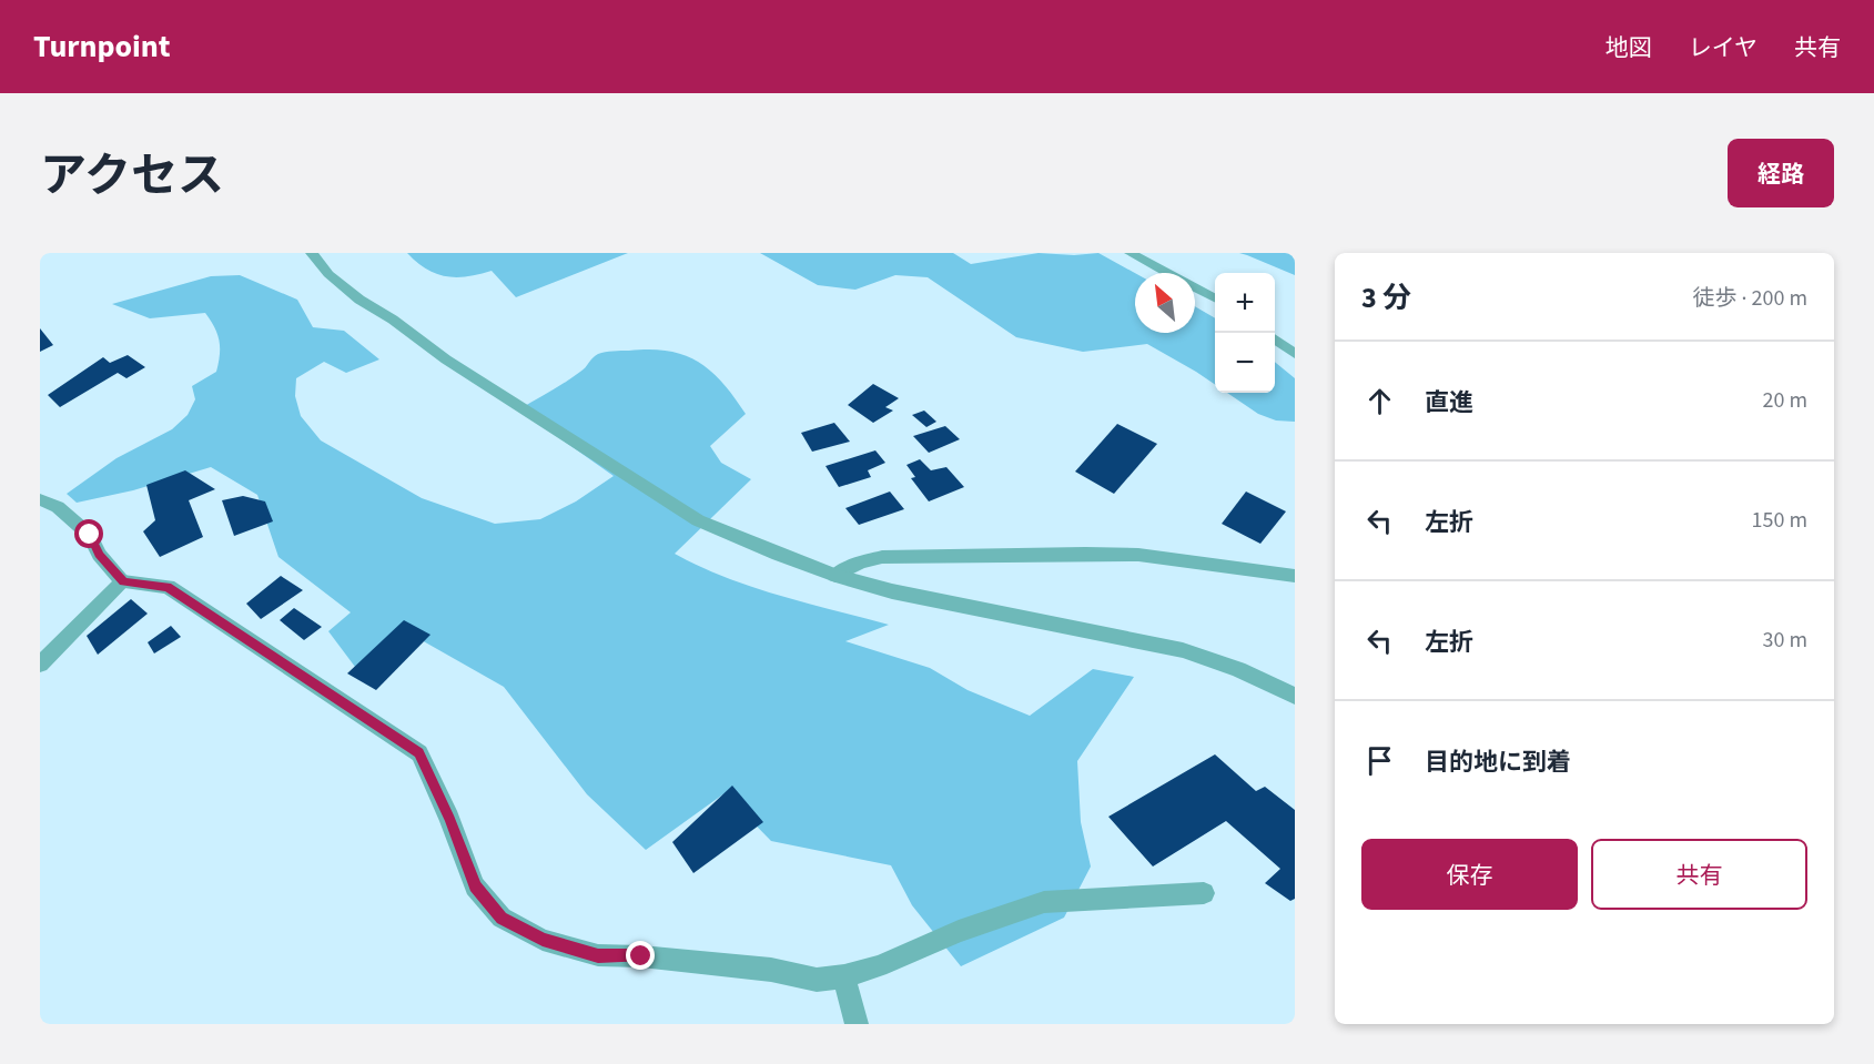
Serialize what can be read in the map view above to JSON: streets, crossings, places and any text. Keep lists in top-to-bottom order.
{
  "north": "top left",
  "page": {
    "header": "Turnpoint",
    "nav": ["地図", "レイヤ", "共有"],
    "title": "アクセス",
    "buttons": [
      "経路",
      ["保存", "共有"]
    ],
    "heading": ["3 分", "徒歩 · 200 m"],
    "map_buttons": ["+", "−"],
    "list": [
      ["直進", "20 m"],
      ["左折", "150 m"],
      ["左折", "30 m"],
      "目的地に到着"
    ]
  }
}
